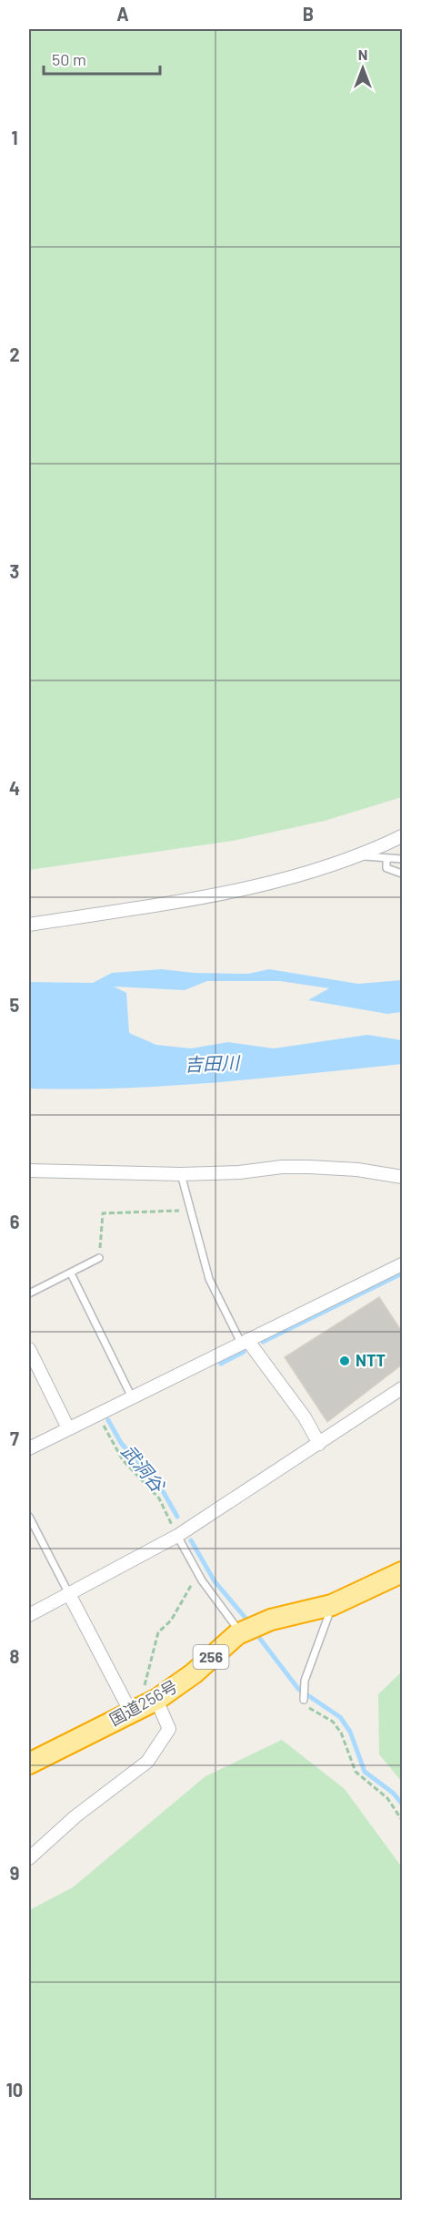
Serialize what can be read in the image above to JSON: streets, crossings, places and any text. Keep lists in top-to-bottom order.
{
  "streets": {
    "highway": ["256", "国道256号"]
  },
  "water": ["吉田川", "武洞谷"],
  "places": ["NTT"],
  "scale_bar": "50 m",
  "north": "top",
  "grid": {
    "columns": ["A", "B"],
    "rows": [
      "1",
      "2",
      "3",
      "4",
      "5",
      "6",
      "7",
      "8",
      "9",
      "10"
    ]
  }
}
